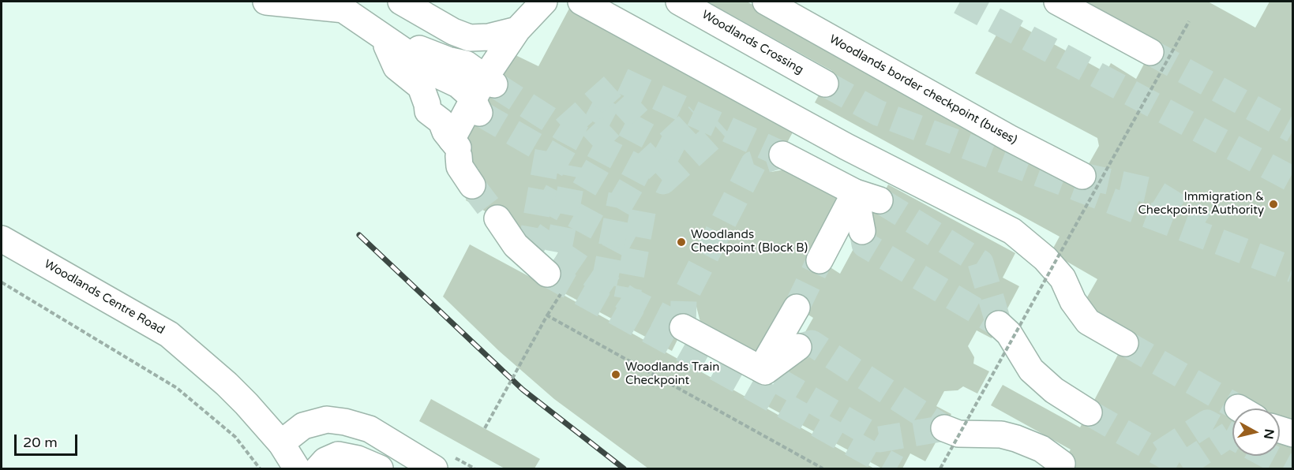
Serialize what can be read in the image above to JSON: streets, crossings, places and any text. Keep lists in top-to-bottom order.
{
  "streets": {
    "main road": ["Woodlands Crossing", "Woodlands border checkpoint (buses)", "Woodlands Centre Road"]
  },
  "places": ["Immigration & Checkpoints Authority", "Woodlands Checkpoint (Block B)", "Woodlands Train Checkpoint"],
  "scale_bar": "20 m",
  "north": "right"
}
